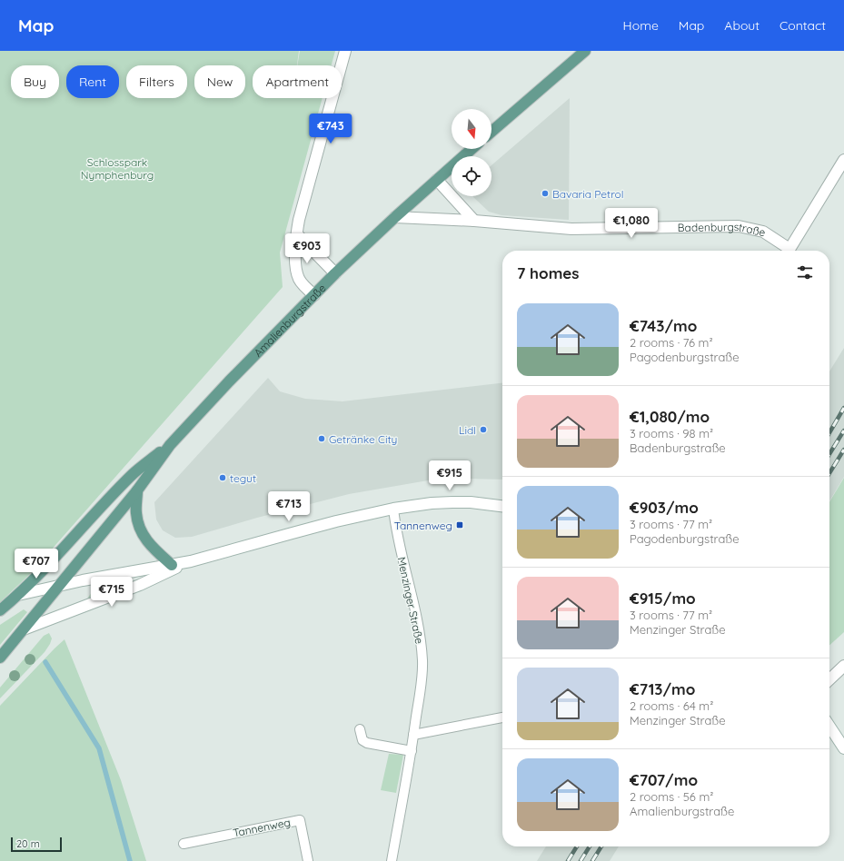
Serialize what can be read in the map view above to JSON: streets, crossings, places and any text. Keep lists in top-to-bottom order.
{
  "streets": {
    "main road": ["Amalienburgstraße"],
    "street": ["Badenburgstraße"],
    "lane": ["Menzinger Straße", "Tannenweg"]
  },
  "crossings": [
    ["Badenburgstraße", "Amalienburgstraße"]
  ],
  "parks": ["Schlosspark Nymphenburg"],
  "places": {
    "other": [
      "Bavaria Petrol",
      "Lidl",
      "Getränke City",
      "tegut"
    ],
    "transit": ["Tannenweg"]
  },
  "scale_bar": "20 m",
  "north": "bottom",
  "page": {
    "header": "Map",
    "nav": [
      "Home",
      "Map",
      "About",
      "Contact"
    ],
    "chip": [
      "Buy",
      "Rent",
      "Filters",
      "New",
      "Apartment"
    ],
    "price": [
      "€743",
      "€1,080",
      "€903",
      "€915",
      "€713",
      "€707",
      "€715"
    ],
    "heading": "7 homes",
    "list": [
      {
        "name": "€743/mo",
        "note": "2 rooms · 76 m² · Pagodenburgstraße"
      },
      {
        "name": "€1,080/mo",
        "note": "3 rooms · 98 m² · Badenburgstraße"
      },
      {
        "name": "€903/mo",
        "note": "3 rooms · 77 m² · Pagodenburgstraße"
      },
      {
        "name": "€915/mo",
        "note": "3 rooms · 77 m² · Menzinger Straße"
      },
      {
        "name": "€713/mo",
        "note": "2 rooms · 64 m² · Menzinger Straße"
      },
      {
        "name": "€707/mo",
        "note": "2 rooms · 56 m² · Amalienburgstraße"
      }
    ],
    "scale": "20 m"
  }
}
